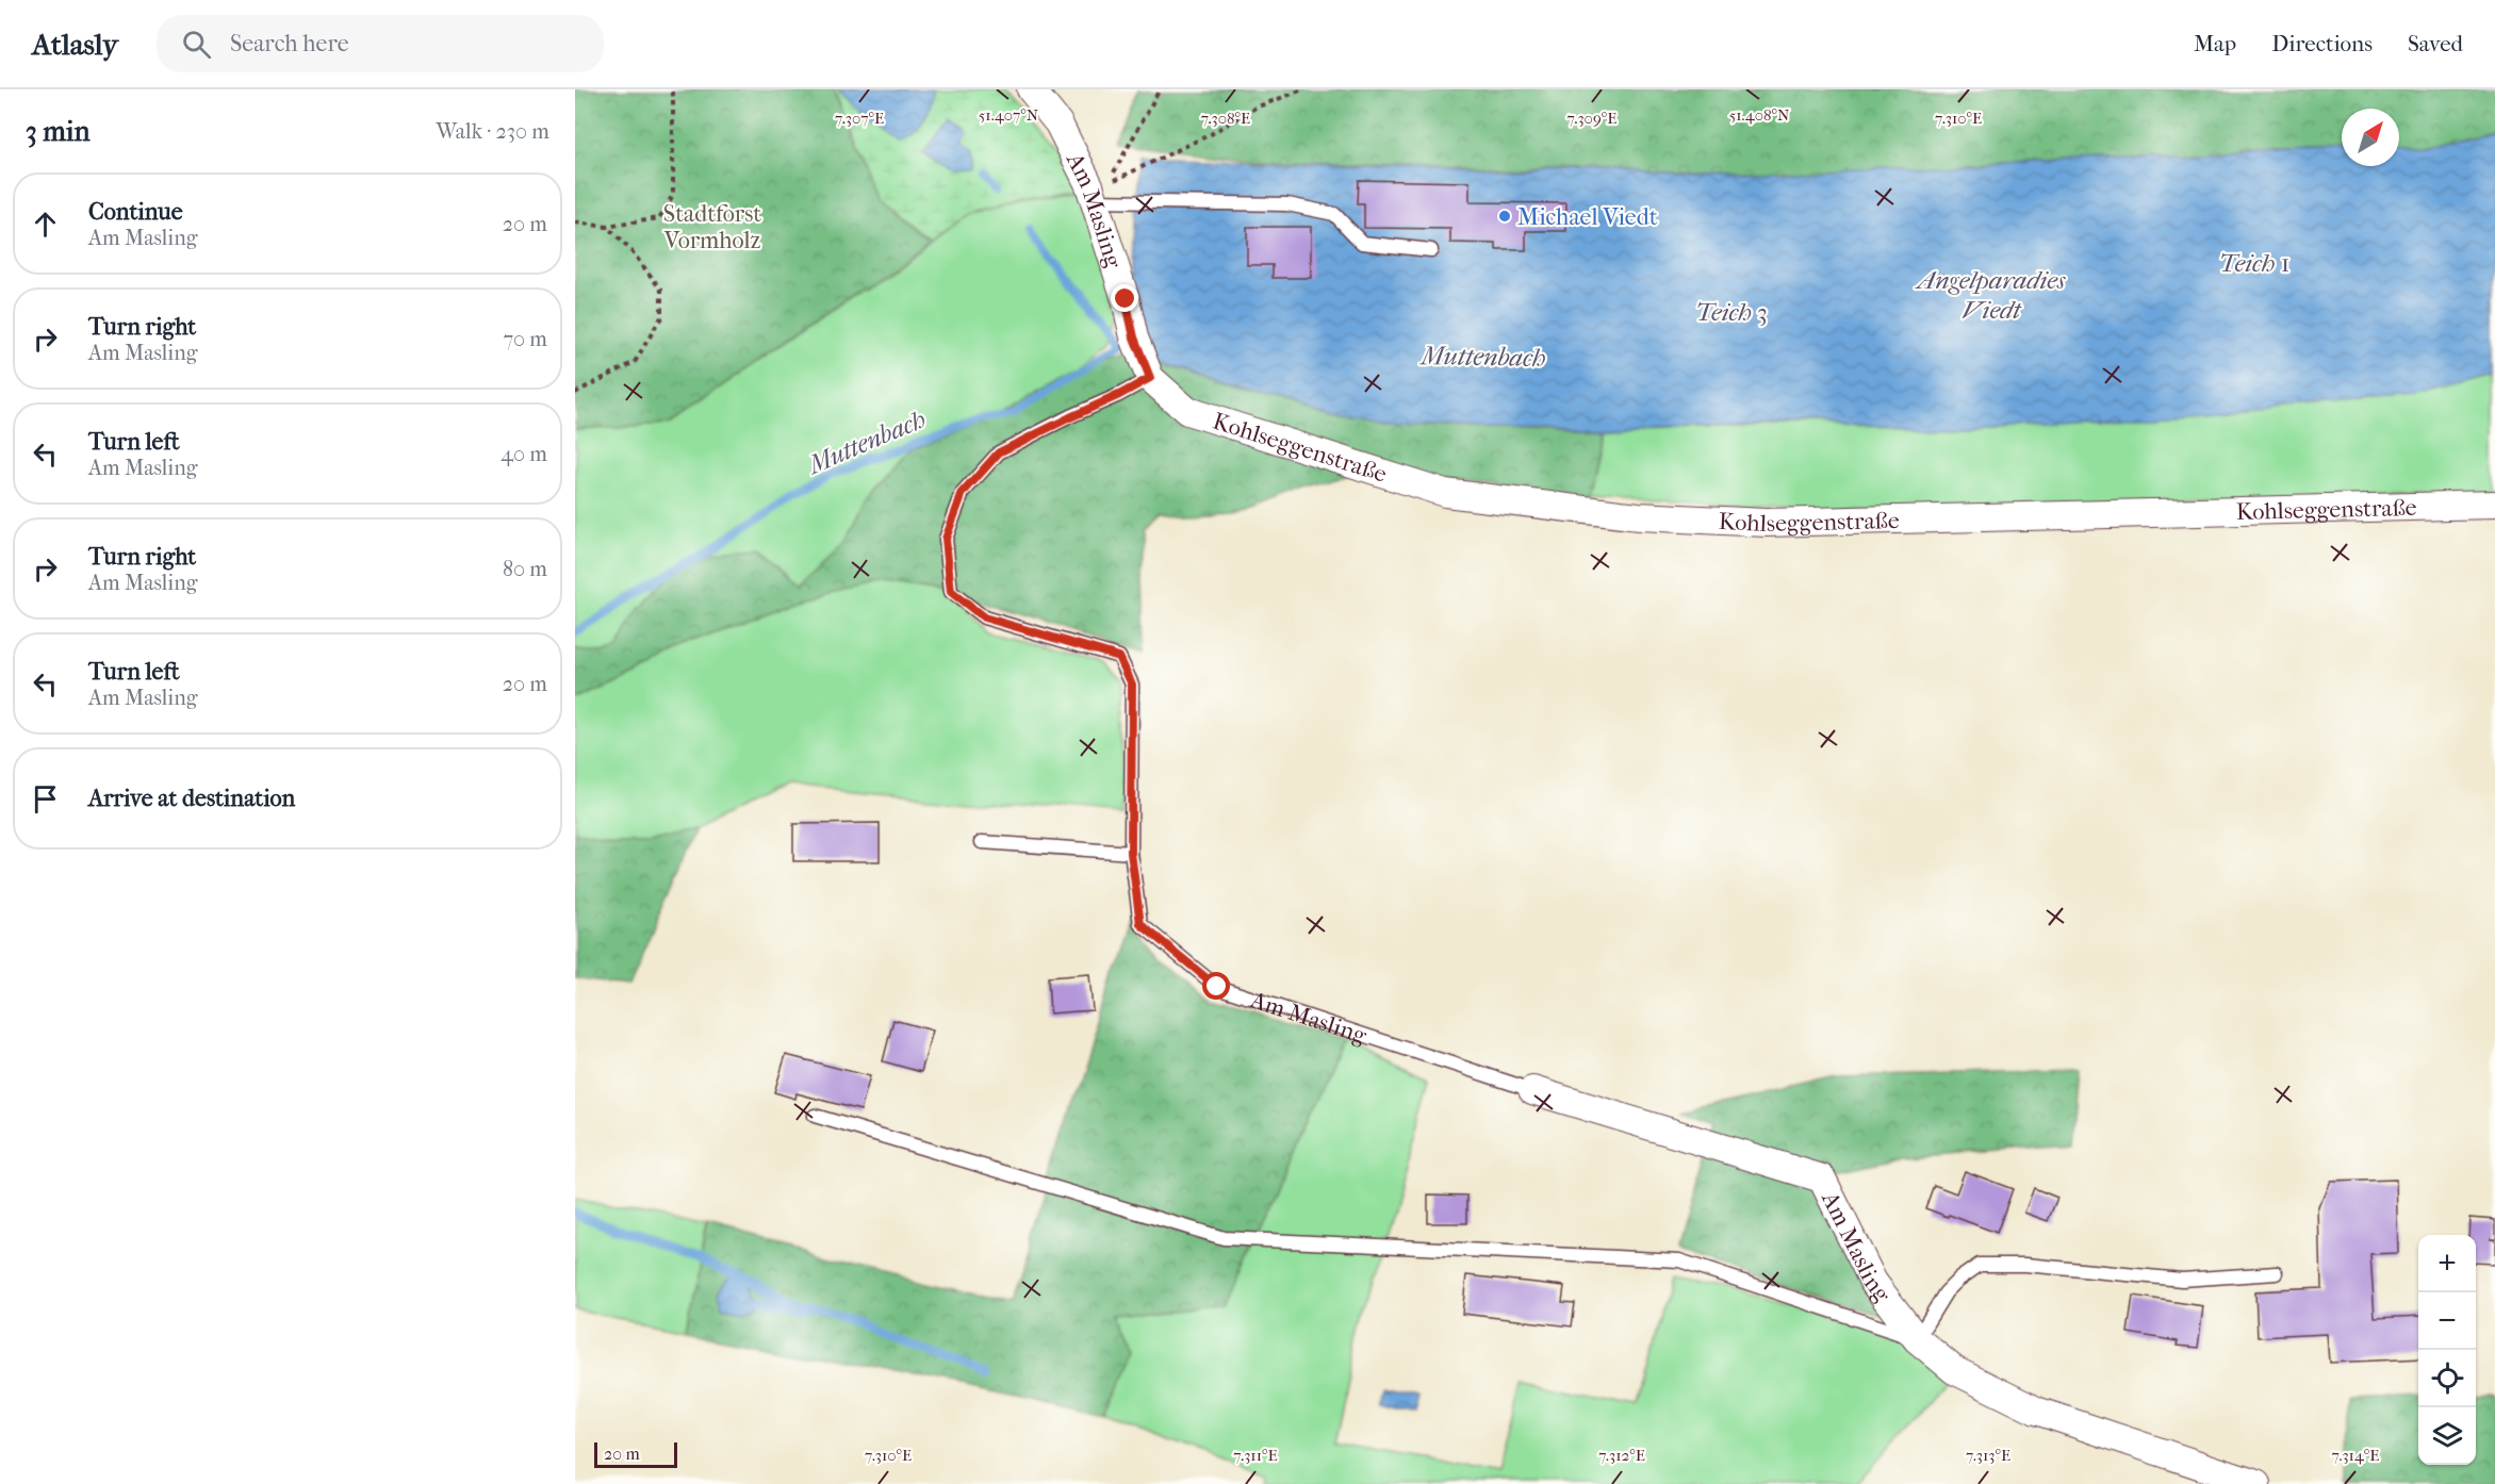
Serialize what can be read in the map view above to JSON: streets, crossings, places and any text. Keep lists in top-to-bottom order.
{
  "streets": {
    "street": ["Am Masling", "Kohlseggenstraße"]
  },
  "crossings": [
    ["Am Masling", "Kohlseggenstraße"]
  ],
  "water": [
    "Teich 1",
    "Angelparadies Viedt",
    "Teich 3",
    "Muttenbach"
  ],
  "parks": ["Stadtforst Vormholz"],
  "places": ["Michael Viedt"],
  "scale_bar": "20 m",
  "north": "top right",
  "page": {
    "header": "Atlasly",
    "search": "Search here",
    "nav": ["Map", "Directions", "Saved"],
    "heading": ["3 min", "Walk · 230 m"],
    "list": [
      ["Continue", "Am Masling", "20 m"],
      ["Turn right", "Am Masling", "70 m"],
      ["Turn left", "Am Masling", "40 m"],
      ["Turn right", "Am Masling", "80 m"],
      ["Turn left", "Am Masling", "20 m"],
      "Arrive at destination"
    ],
    "map_buttons": ["+", "−"],
    "scale": "20 m"
  },
  "coordinates": [
    "51.407°N",
    "51.408°N",
    "7.307°E",
    "7.308°E",
    "7.309°E",
    "7.310°E",
    "7.311°E",
    "7.312°E",
    "7.313°E",
    "7.314°E"
  ]
}
